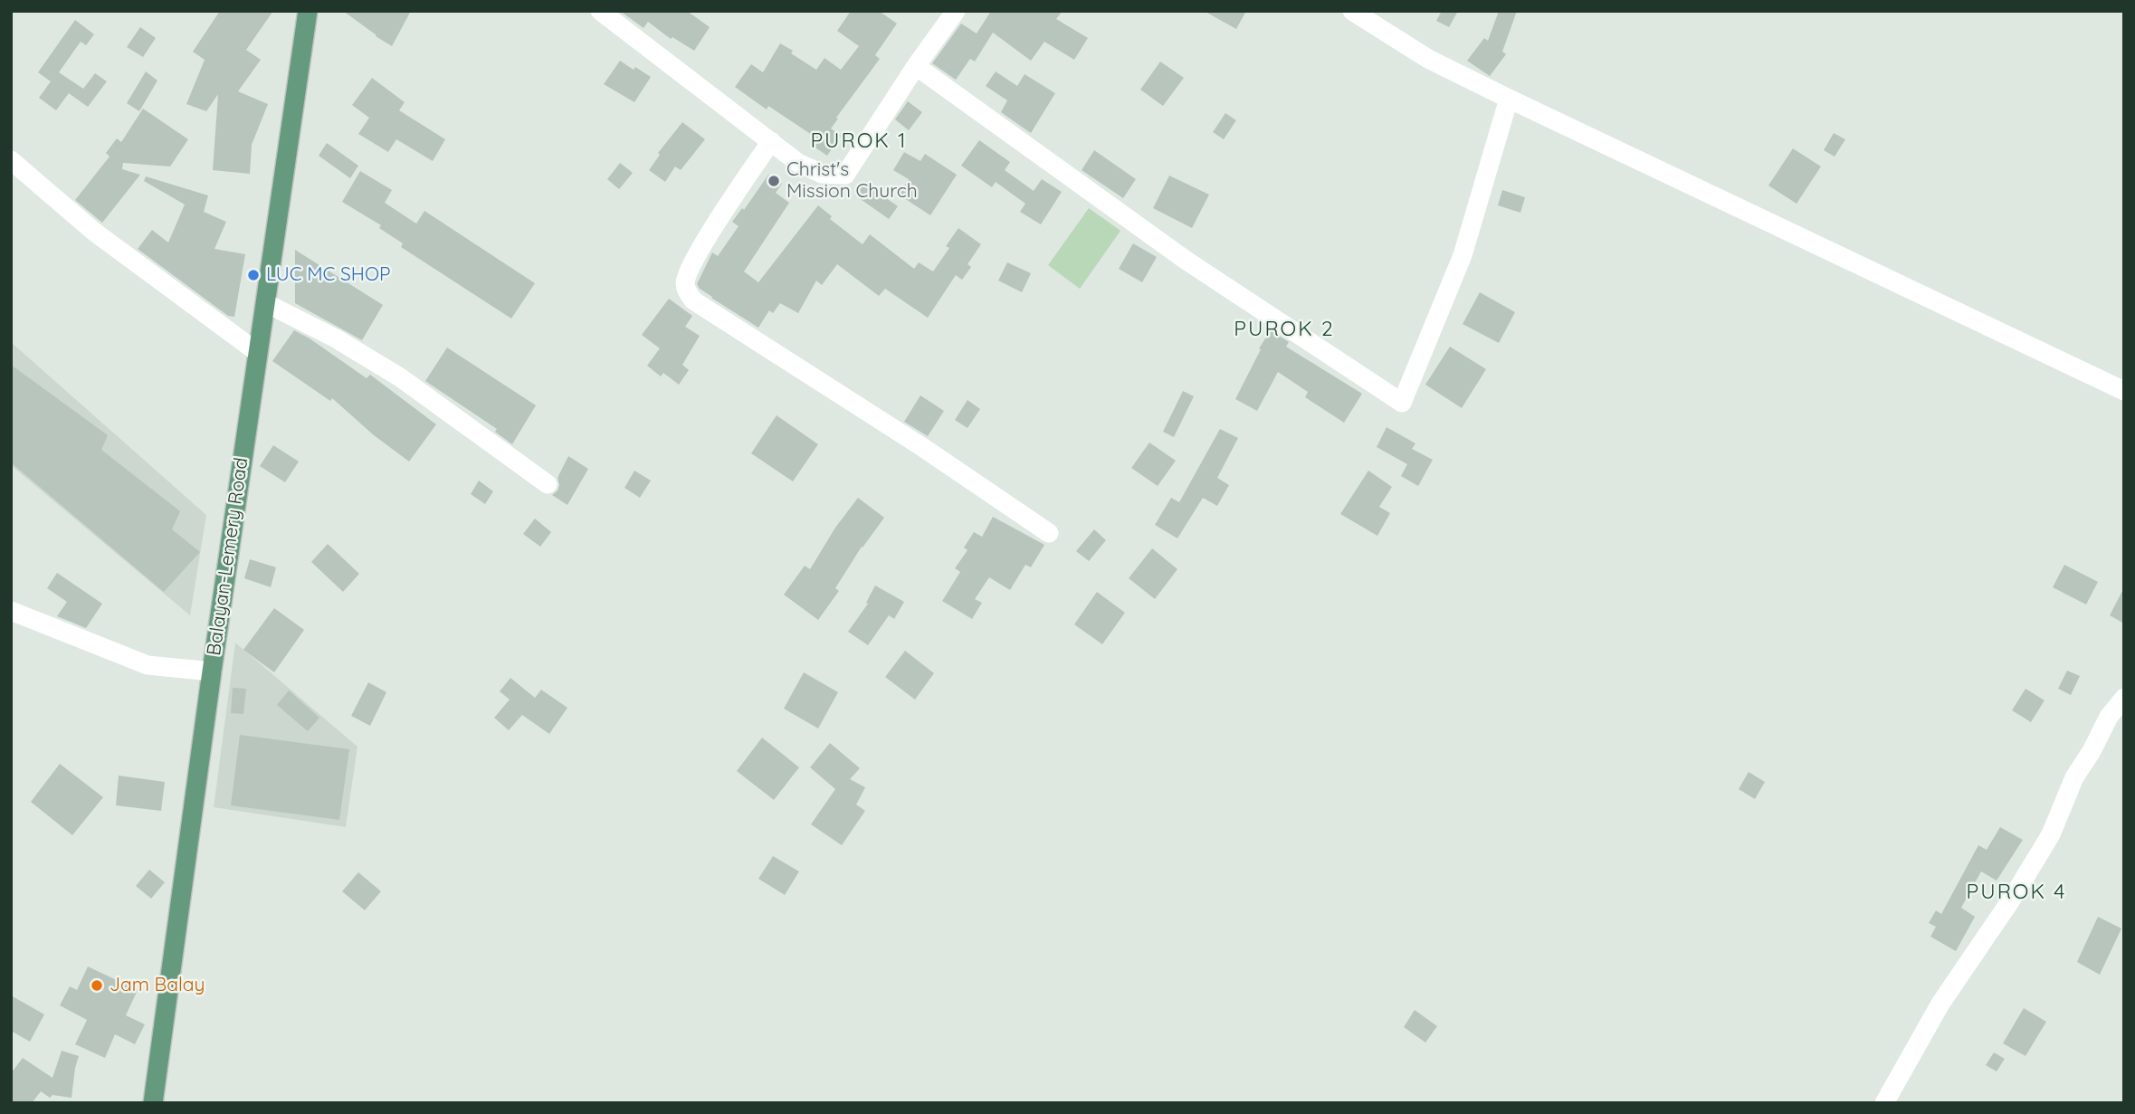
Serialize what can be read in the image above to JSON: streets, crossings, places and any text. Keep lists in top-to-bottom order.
{
  "streets": {
    "main road": ["Balayan-Lemery Road"]
  },
  "districts": ["PUROK 1", "PUROK 2", "PUROK 4"],
  "places": ["Christ's Mission Church", "LUC MC SHOP", "Jam Balay"]
}
